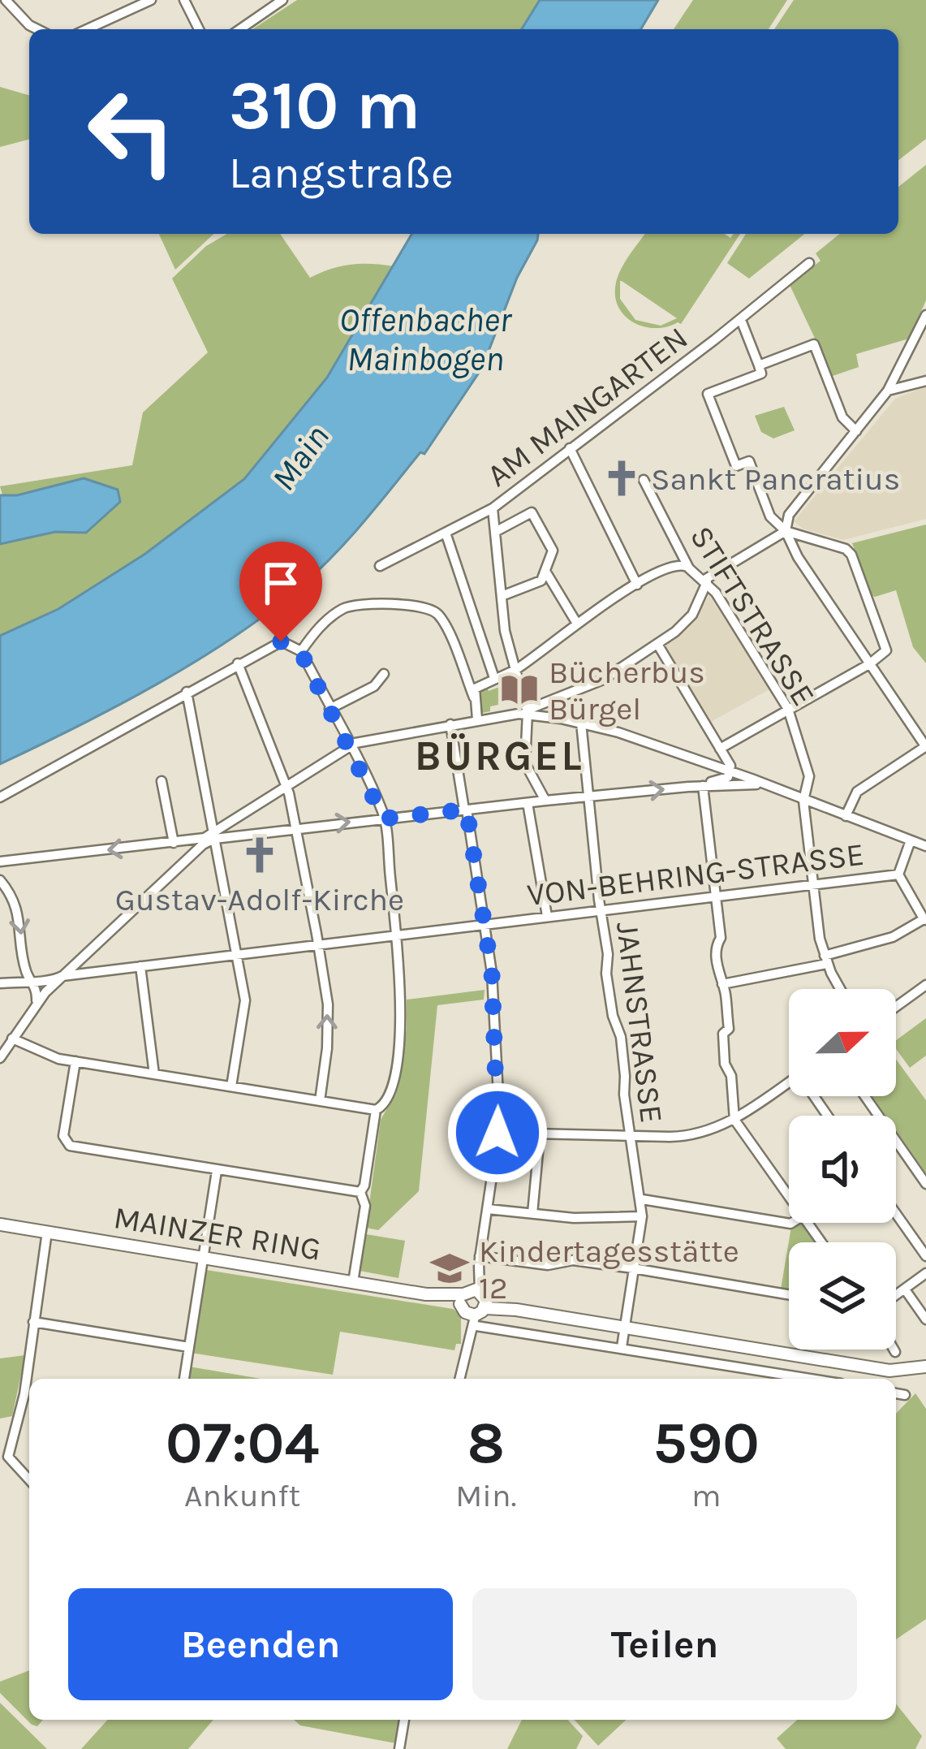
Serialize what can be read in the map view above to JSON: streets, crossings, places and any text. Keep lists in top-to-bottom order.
{
  "streets": {
    "street": [
      "AM MAINGARTEN",
      "STIFTSTRASSE",
      "VON-BEHRING-STRASSE",
      "JAHNSTRASSE",
      "MAINZER RING"
    ]
  },
  "crossings": [
    ["STIFTSTRASSE", "VON-BEHRING-STRASSE"],
    ["VON-BEHRING-STRASSE", "JAHNSTRASSE"],
    ["JAHNSTRASSE", "MAINZER RING"]
  ],
  "districts": ["BÜRGEL"],
  "water": ["Offenbacher Mainbogen", "Main"],
  "places": {
    "church": ["Sankt Pancratius", "Gustav-Adolf-Kirche"],
    "library": ["Bücherbus Bürgel"],
    "school or university": ["Kindertagesstätte 12"]
  },
  "north": "right",
  "page": {
    "turn": ["310 m", "Langstraße"],
    "eta": [
      "07:04",
      "Ankunft",
      "8",
      "Min.",
      "590",
      "m"
    ],
    "buttons": ["Beenden", "Teilen"]
  }
}
